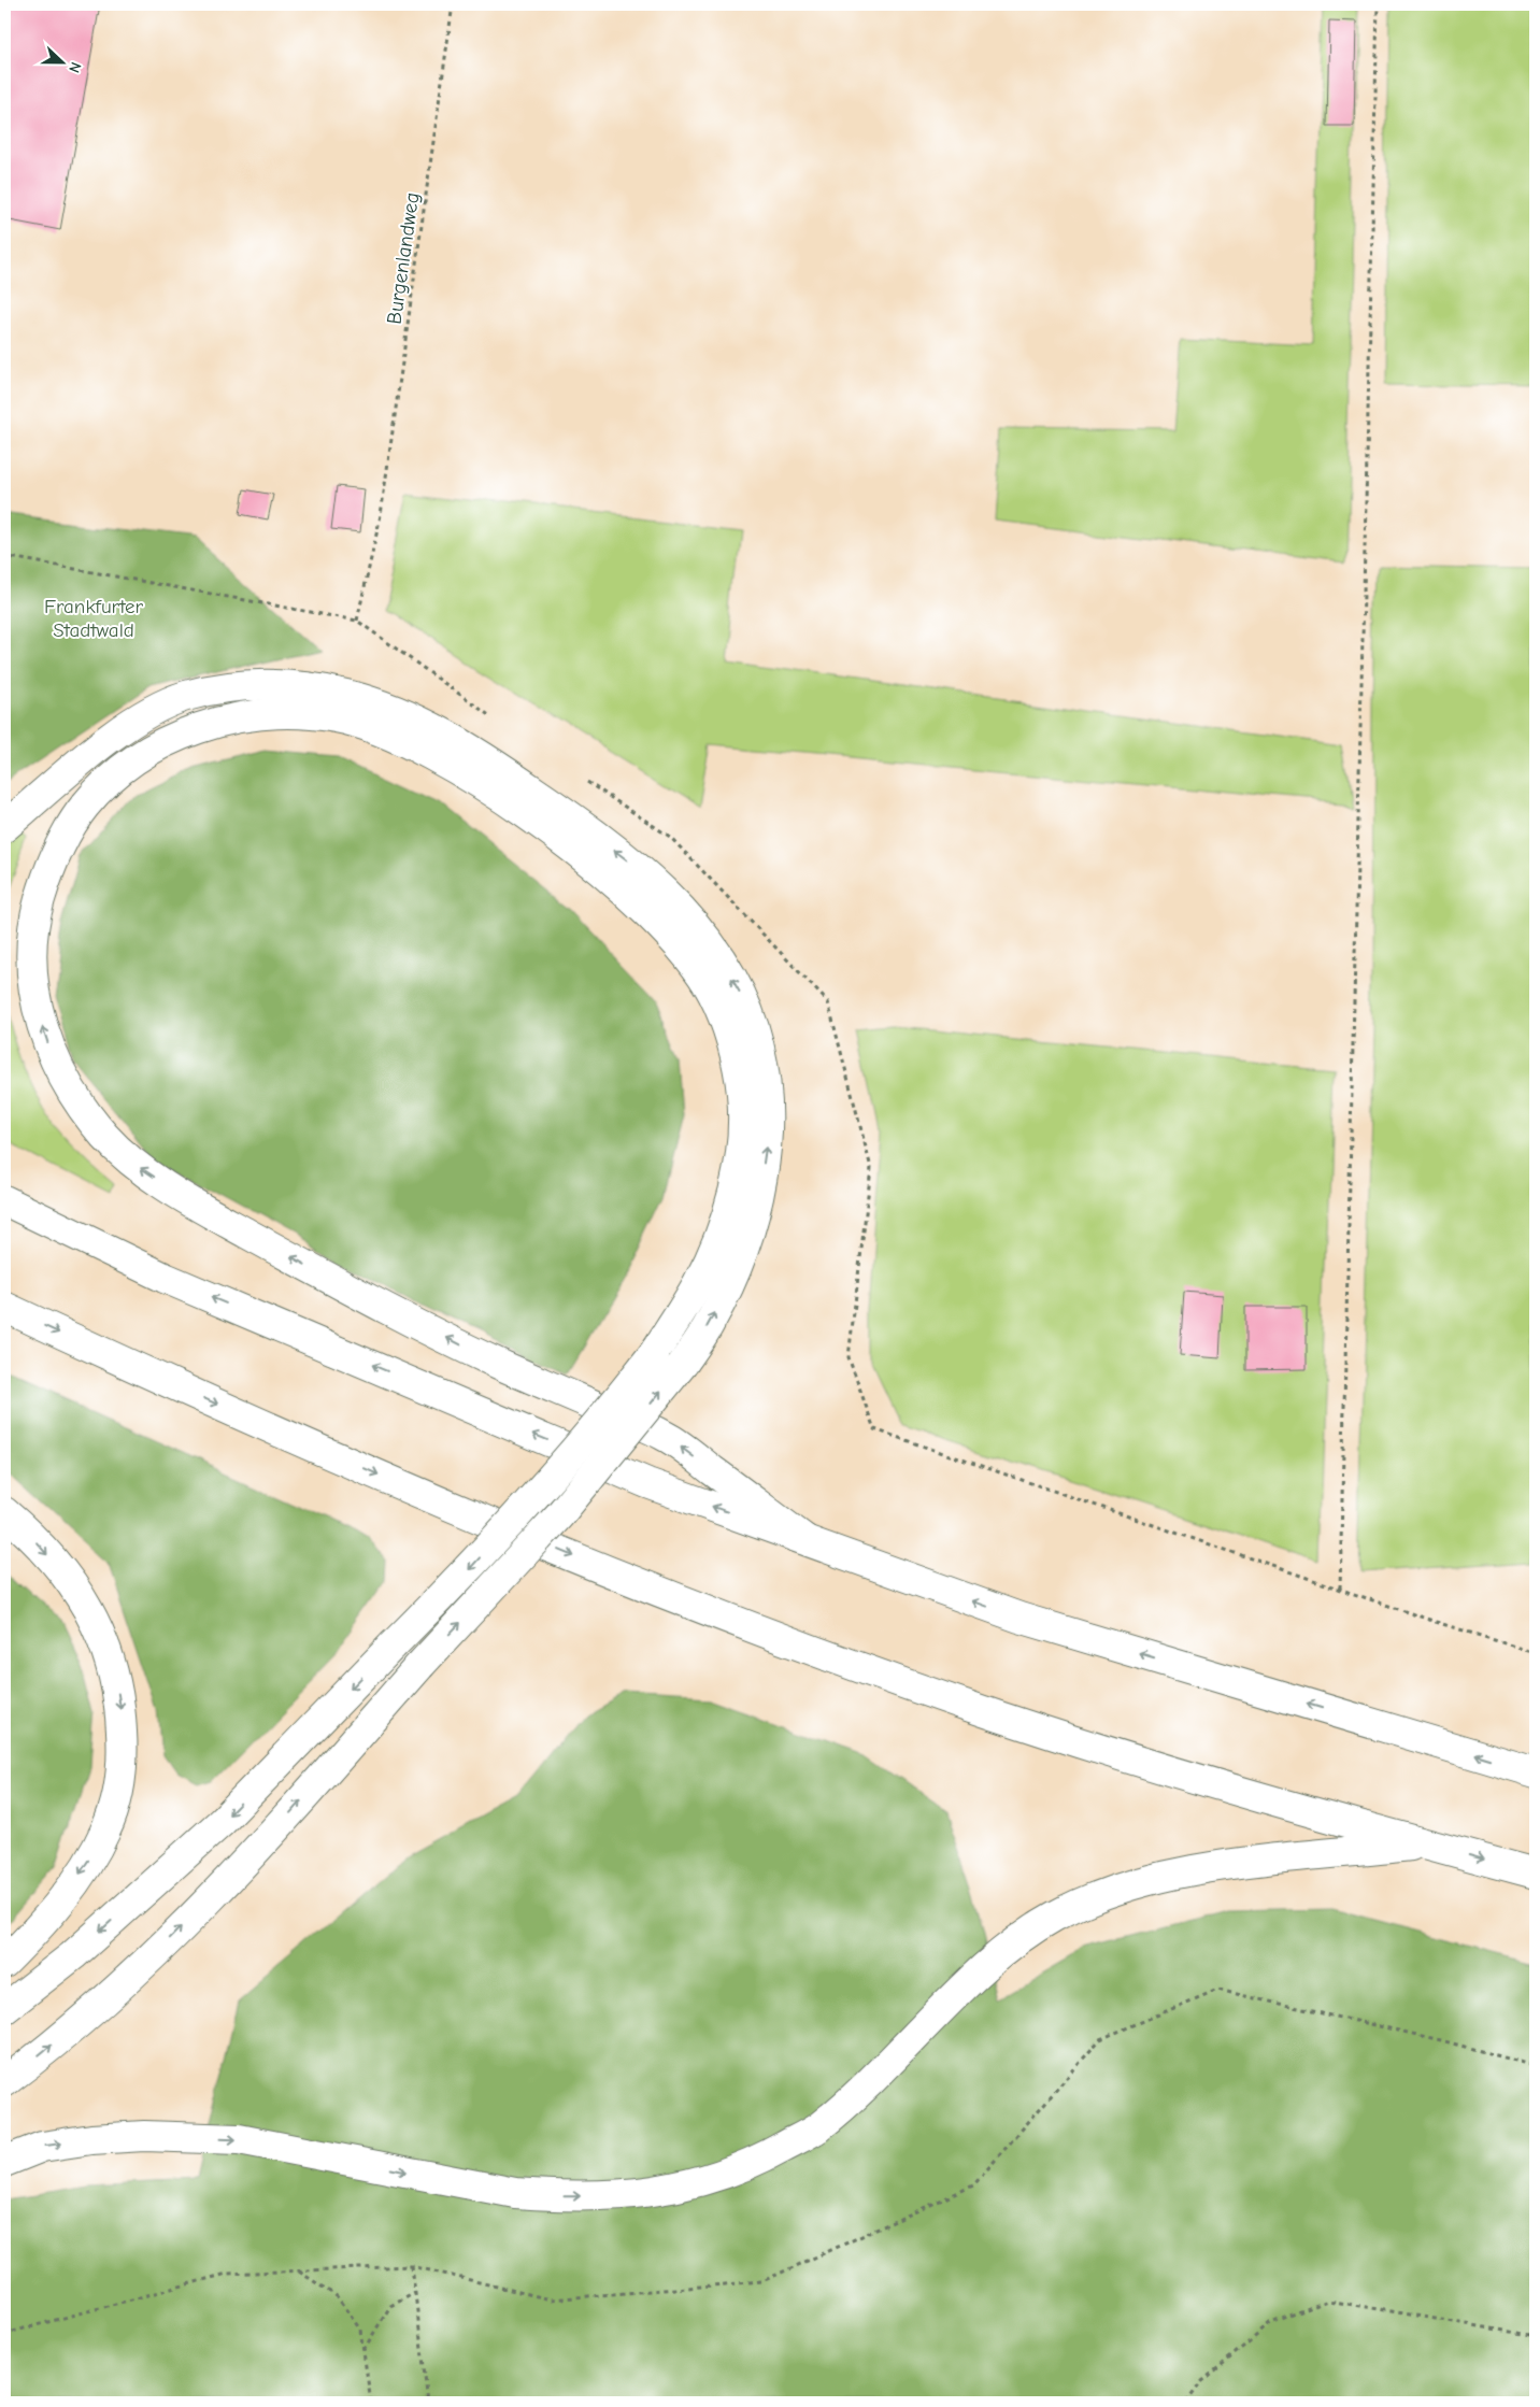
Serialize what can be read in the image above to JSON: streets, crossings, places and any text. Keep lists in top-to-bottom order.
{
  "streets": {
    "path": ["Burgenlandweg"]
  },
  "parks": ["Frankfurter Stadtwald"],
  "north": "right"
}
